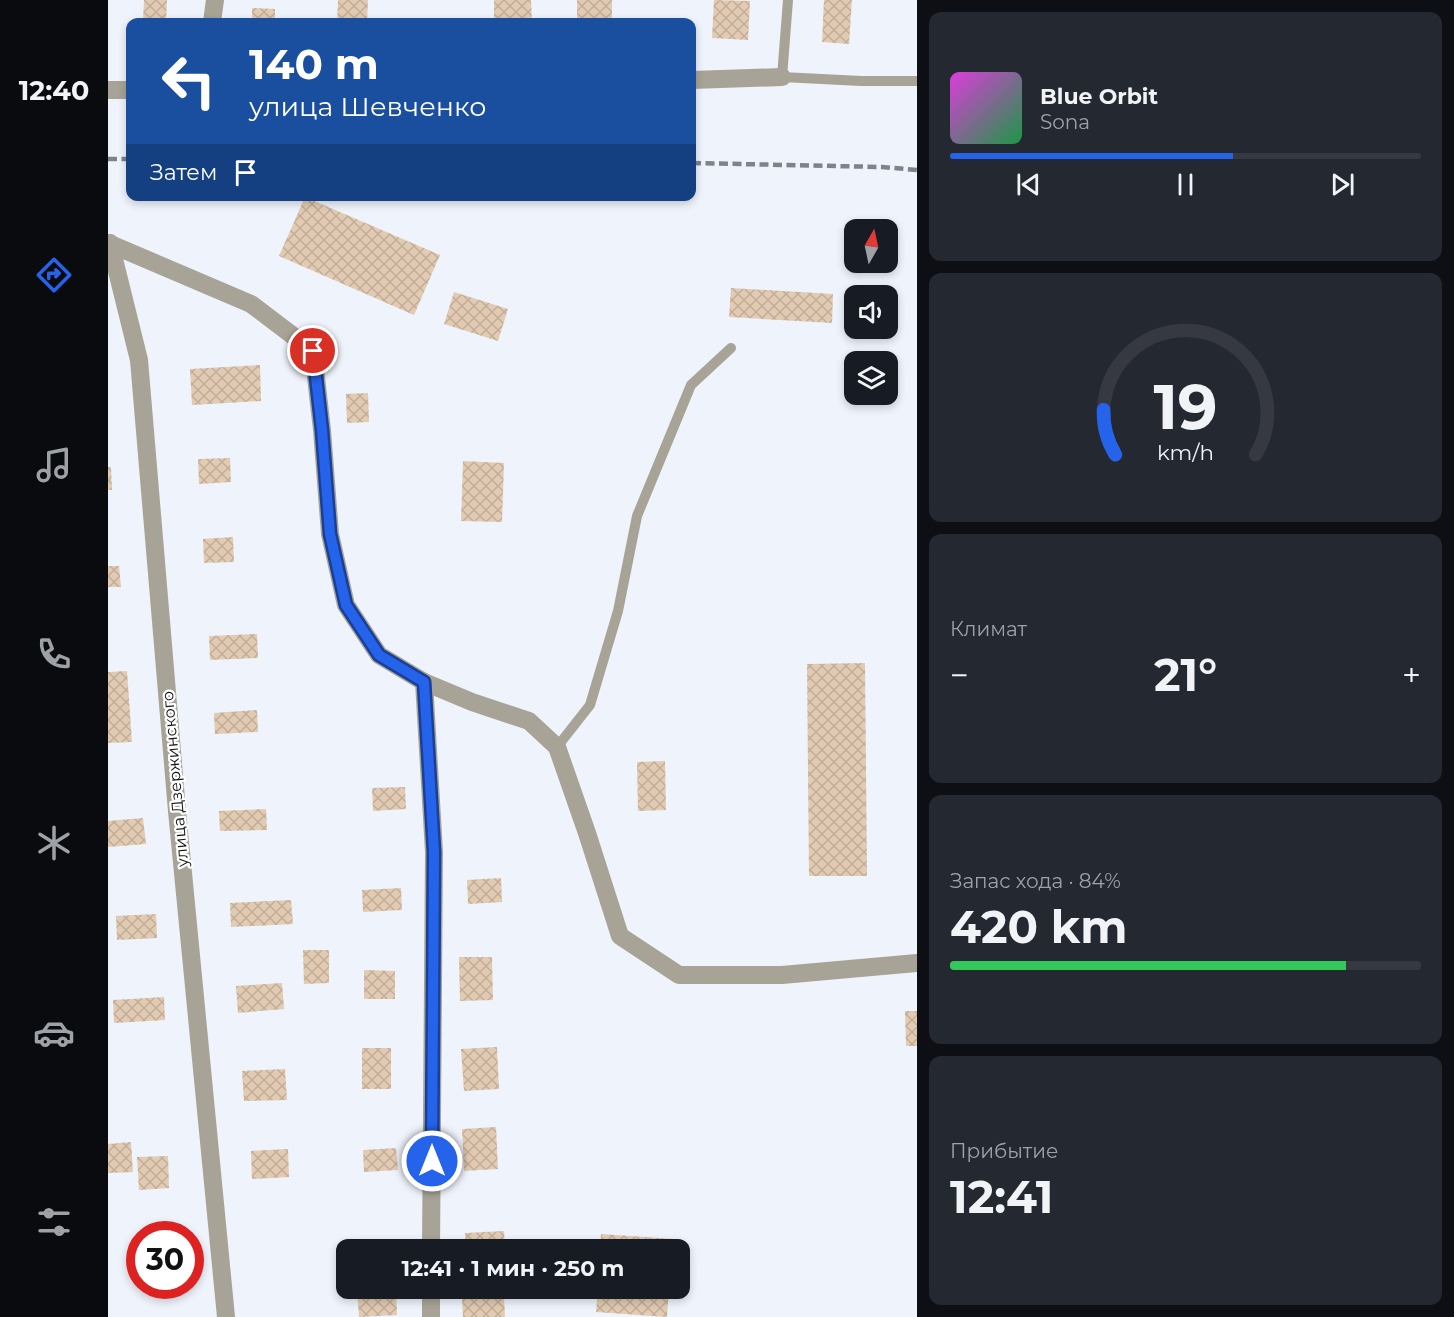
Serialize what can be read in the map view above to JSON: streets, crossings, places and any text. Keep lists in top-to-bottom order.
{
  "streets": {
    "street": ["улица Дзержинского"]
  },
  "north": "top",
  "page": {
    "tabs": "12:40",
    "turn": ["140 m", "улица Шевченко"],
    "song": ["Blue Orbit", "Sona"],
    "then": "Затем",
    "tile": [
      "Климат",
      ["Запас хода · 84%", "420 km"],
      ["Прибытие", "12:41"]
    ],
    "heat": ["−", "21°", "+"],
    "limit": "30",
    "trip": "12:41 · 1 мин · 250 m",
    "gauge": ["19", "km/h"]
  }
}
